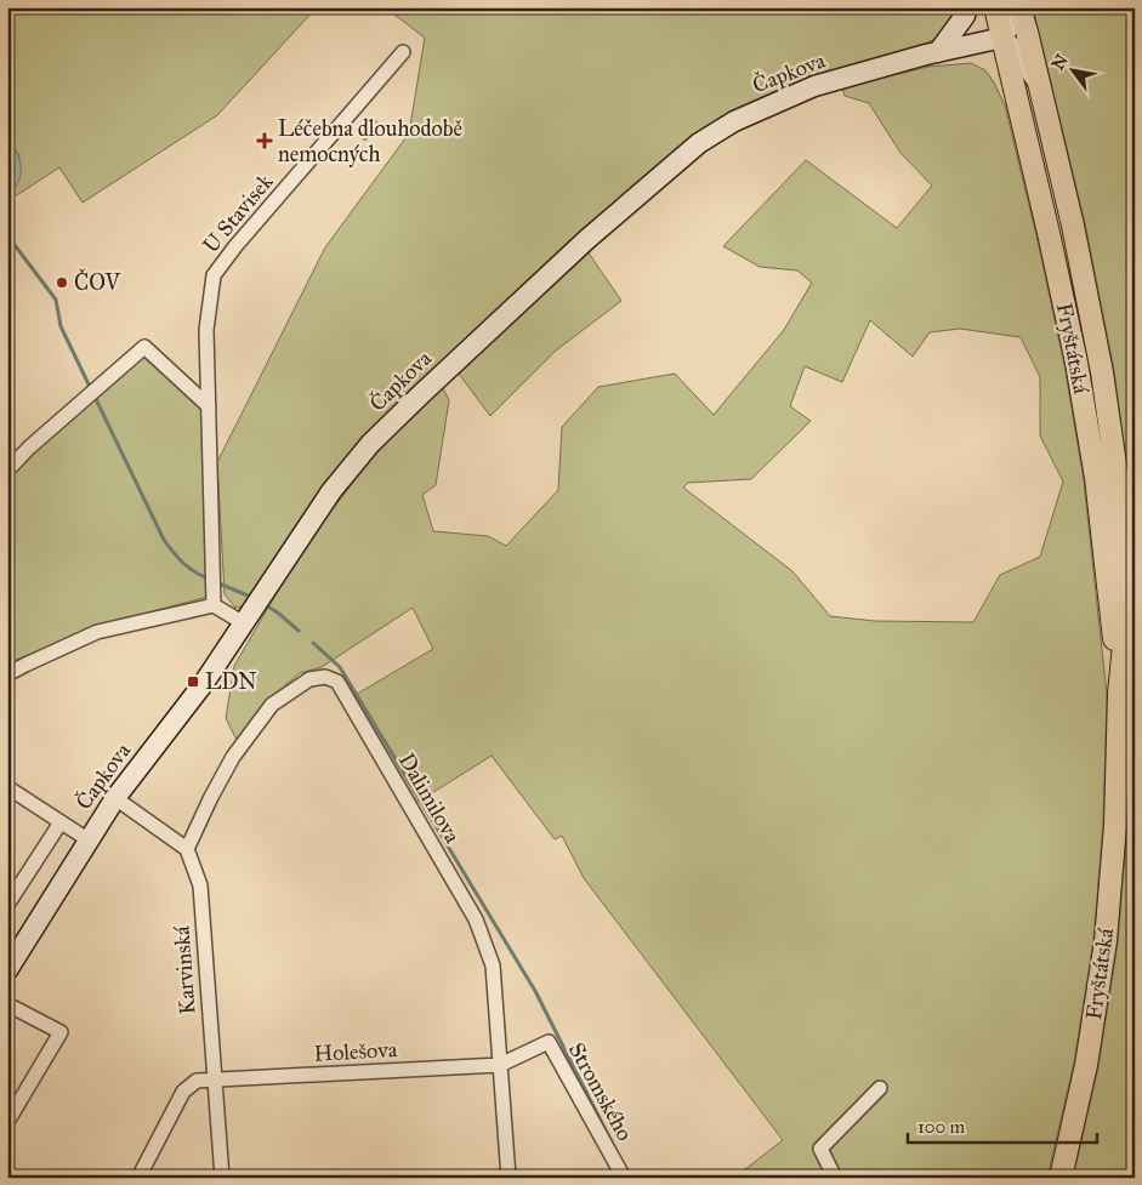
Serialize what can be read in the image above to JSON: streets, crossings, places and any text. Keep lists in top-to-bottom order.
{
  "streets": {
    "main road": ["Fryštátská"],
    "street": [
      "Čapkova",
      "U Stavisek",
      "Dalimilova",
      "Karvinská",
      "Holešova",
      "Stromského"
    ]
  },
  "crossings": [
    ["Čapkova", "Fryštátská"],
    ["Dalimilova", "Karvinská"],
    ["Dalimilova", "Holešova"],
    ["Dalimilova", "Stromského"],
    ["Karvinská", "Holešova"],
    ["Holešova", "Stromského"]
  ],
  "places": {
    "health": ["Léčebna dlouhodobě nemocných"],
    "other": ["ČOV"],
    "transit": ["LDN"]
  },
  "scale_bar": "100 m",
  "north": "top left"
}
